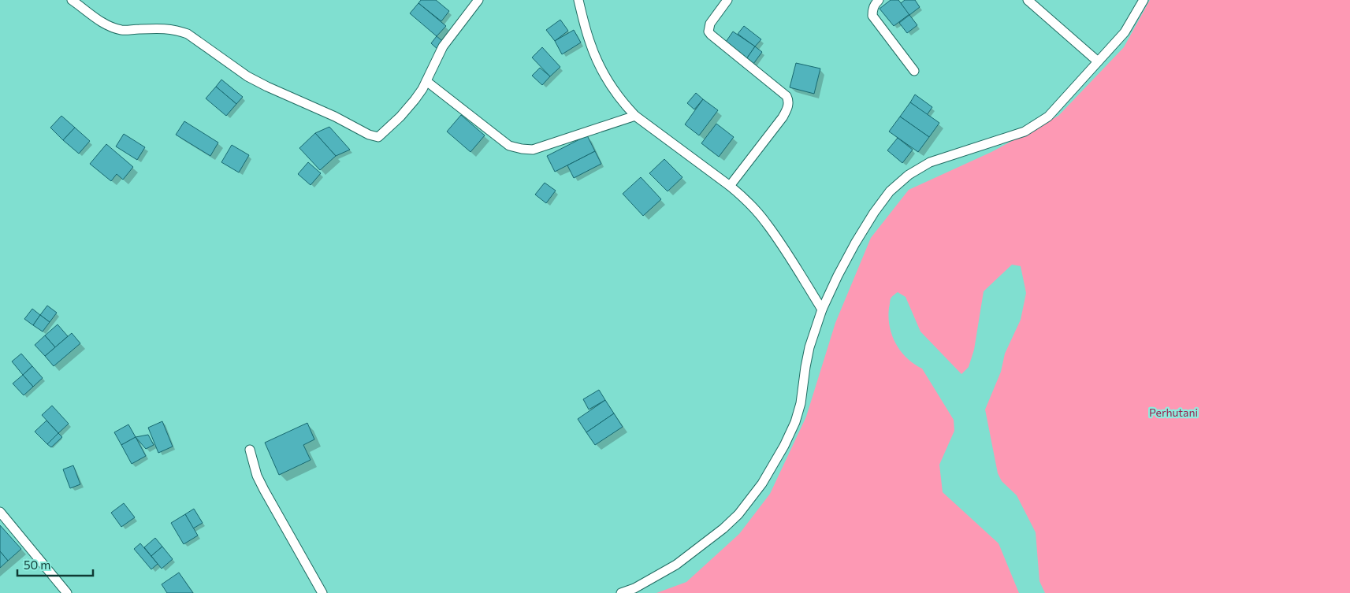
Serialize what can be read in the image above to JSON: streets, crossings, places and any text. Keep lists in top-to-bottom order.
{
  "parks": ["Perhutani"],
  "scale_bar": "50 m"
}
